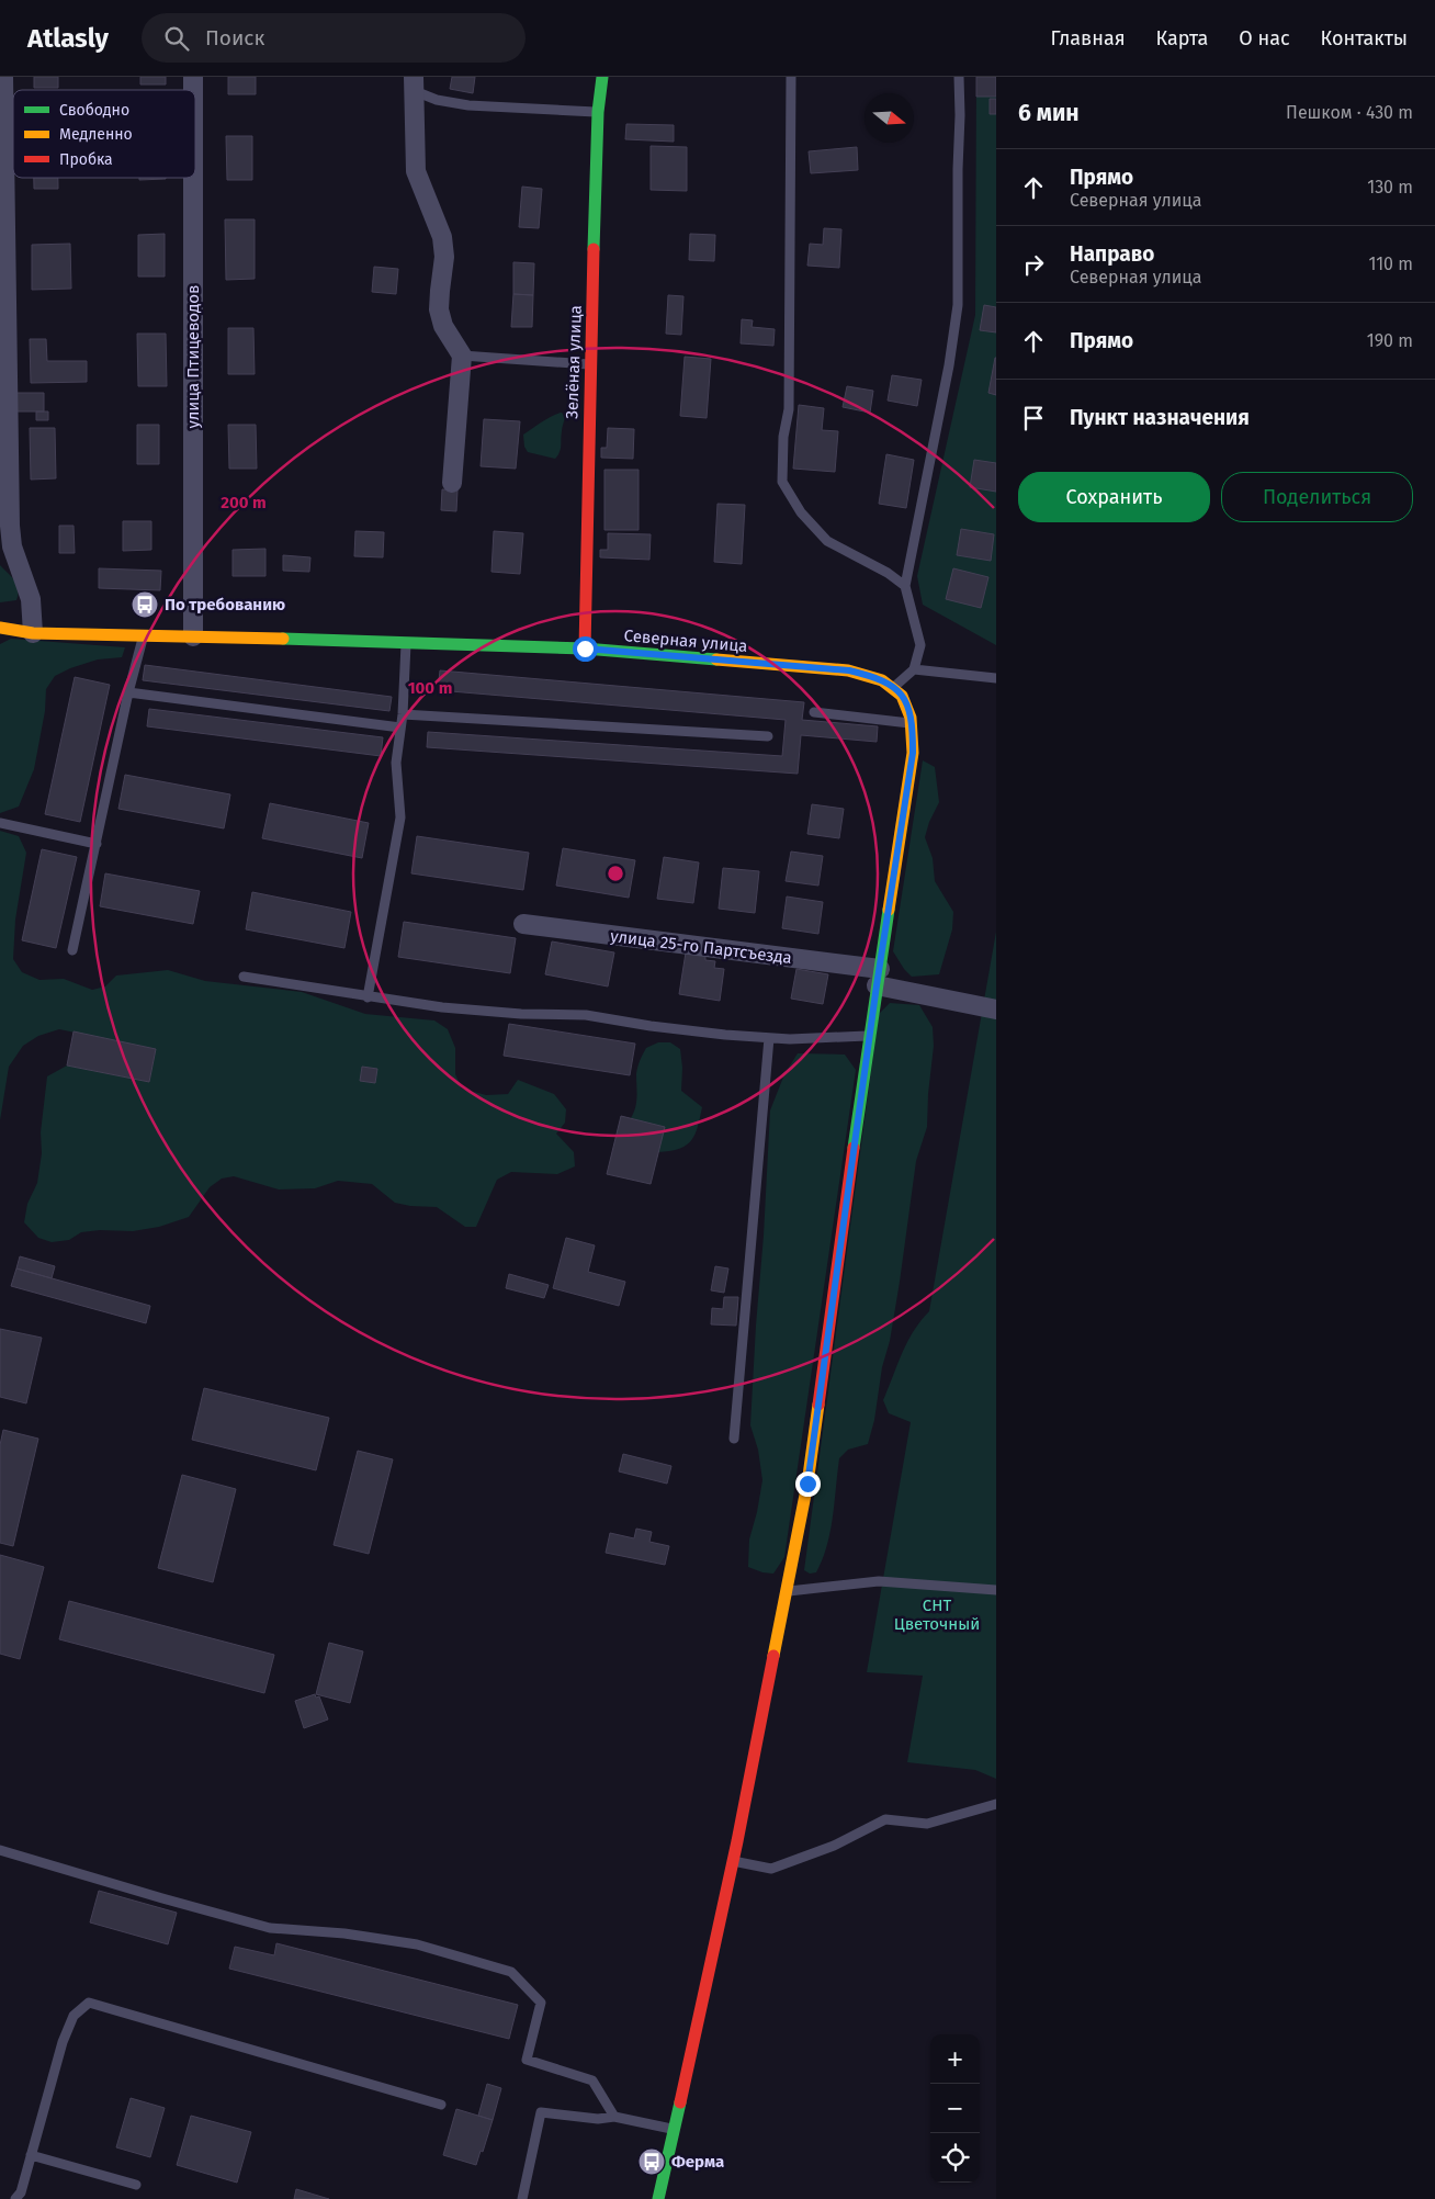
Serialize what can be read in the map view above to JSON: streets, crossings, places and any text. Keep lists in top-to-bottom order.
{
  "streets": {
    "street": [
      "улица Птицеводов",
      "Зелёная улица",
      "Северная улица",
      "улица 25-го Партсъезда"
    ]
  },
  "crossings": [
    ["улица Птицеводов", "Северная улица"],
    ["Зелёная улица", "Северная улица"]
  ],
  "parks": ["СНТ Цветочный"],
  "places": {
    "bus stop": ["По требованию", "Ферма"]
  },
  "legend": ["Свободно", "Медленно", "Пробка"],
  "north": "right",
  "page": {
    "header": "Atlasly",
    "search": "Поиск",
    "nav": [
      "Главная",
      "Карта",
      "О нас",
      "Контакты"
    ],
    "heading": ["6 мин", "Пешком · 430 m"],
    "list": [
      ["Прямо", "Северная улица", "130 m"],
      ["Направо", "Северная улица", "110 m"],
      ["Прямо", "190 m"],
      "Пункт назначения"
    ],
    "buttons": ["Сохранить", "Поделиться"],
    "map_buttons": ["+", "−"]
  },
  "rings": ["200 m", "100 m"]
}
